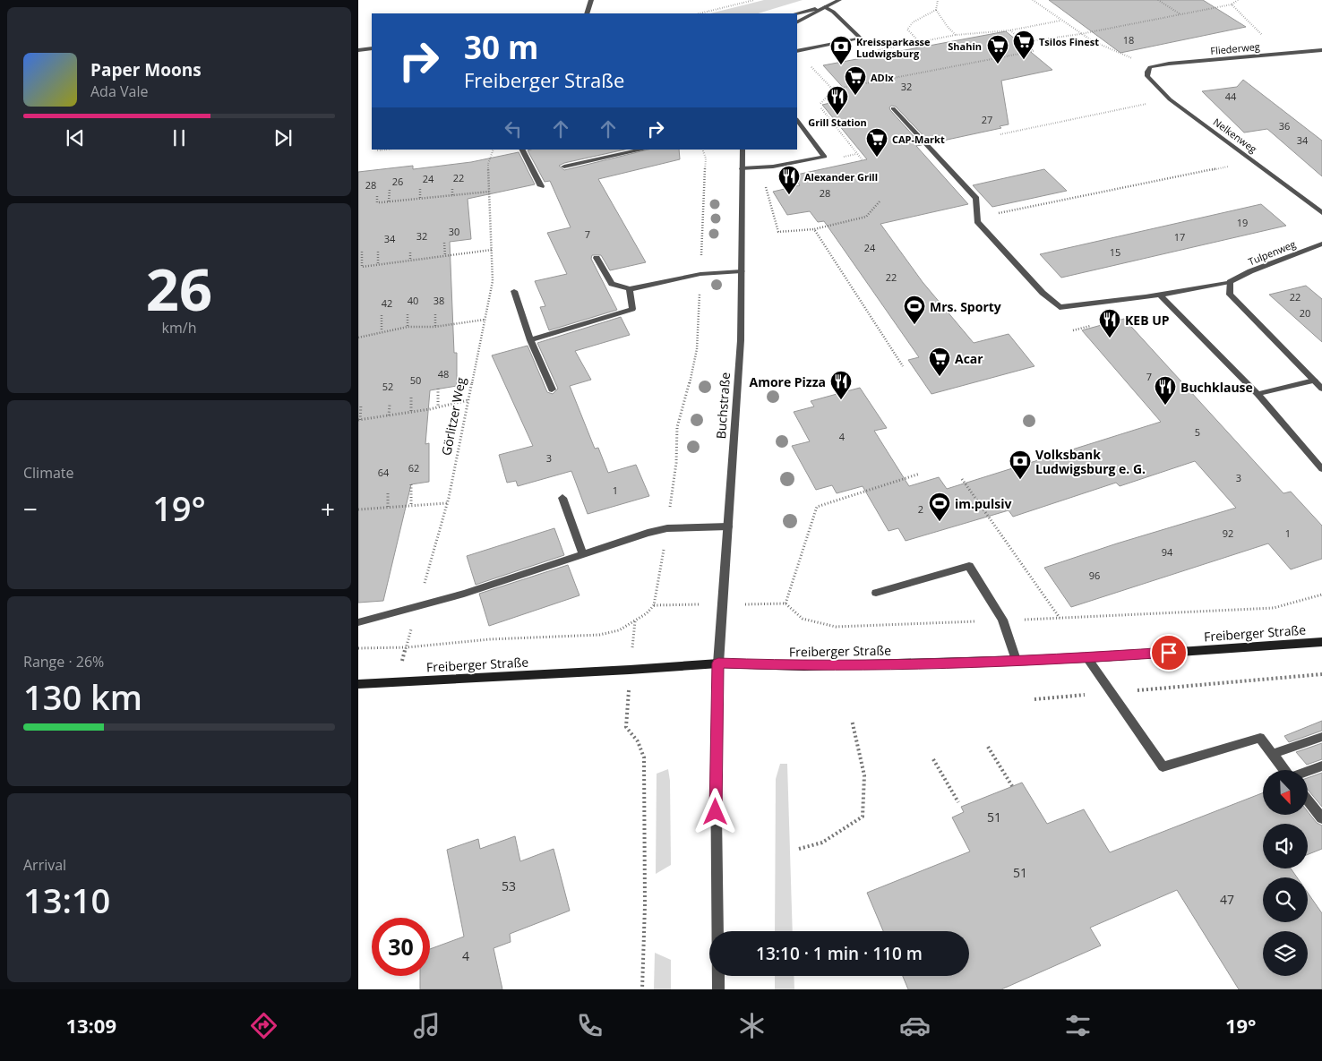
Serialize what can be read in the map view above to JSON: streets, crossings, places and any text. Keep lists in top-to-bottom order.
{
  "streets": {
    "main road": ["Freiberger Straße"],
    "street": [
      "Fliederweg",
      "Nelkenweg",
      "Tulpenweg",
      "Buchstraße"
    ],
    "path": ["Görlitzer Weg"]
  },
  "crossings": [
    ["Fliederweg", "Nelkenweg"],
    ["Buchstraße", "Freiberger Straße"],
    ["Görlitzer Weg", "Freiberger Straße"]
  ],
  "places": {
    "supermarket": [
      "Tsilos Finest",
      "Shahin",
      "ADIx",
      "CAP-Markt",
      "Acar"
    ],
    "bank": ["Kreissparkasse Ludwigsburg", "Volksbank Ludwigsburg e. G."],
    "restaurant": [
      "Grill Station",
      "Alexander Grill",
      "KEB UP",
      "Amore Pizza",
      "Buchklause"
    ],
    "sports": ["Mrs. Sporty", "im.pulsiv"]
  },
  "house_numbers": [
    "18",
    "32",
    "44",
    "27",
    "36",
    "34",
    "22",
    "24",
    "26",
    "28",
    "28",
    "19",
    "30",
    "7",
    "32",
    "17",
    "34",
    "24",
    "15",
    "22",
    "22",
    "40",
    "38",
    "42",
    "20",
    "48",
    "7",
    "50",
    "52",
    "5",
    "4",
    "3",
    "62",
    "64",
    "3",
    "1",
    "2",
    "92",
    "1",
    "94",
    "96",
    "51",
    "51",
    "53",
    "47",
    "4"
  ],
  "north": "bottom right",
  "page": {
    "turn": ["30 m", "Freiberger Straße"],
    "song": ["Paper Moons", "Ada Vale"],
    "tile": [
      ["26", "km/h"],
      "Climate",
      ["Range · 26%", "130 km"],
      ["Arrival", "13:10"]
    ],
    "heat": ["−", "19°", "+"],
    "limit": "30",
    "trip": "13:10 · 1 min · 110 m",
    "tabs": ["13:09", "19°"]
  }
}
